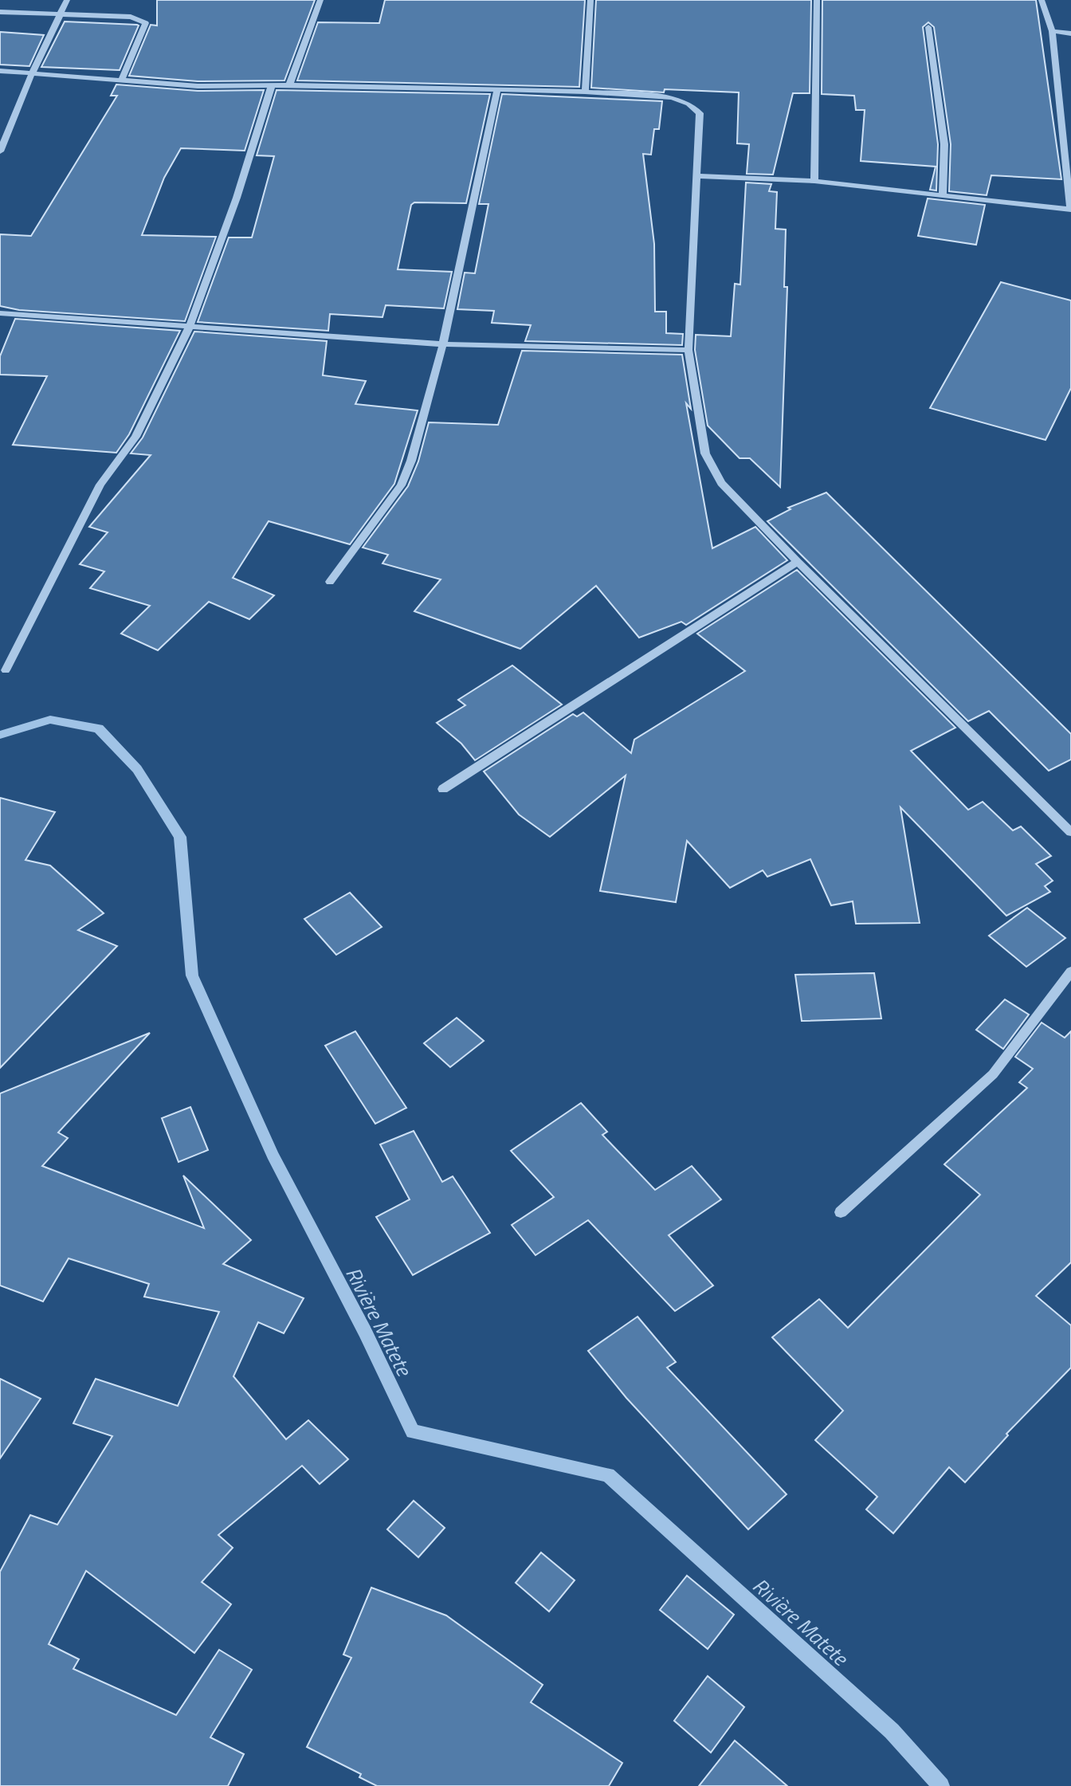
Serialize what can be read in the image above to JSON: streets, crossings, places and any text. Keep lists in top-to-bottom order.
{
  "water": ["Rivière Matete"]
}
